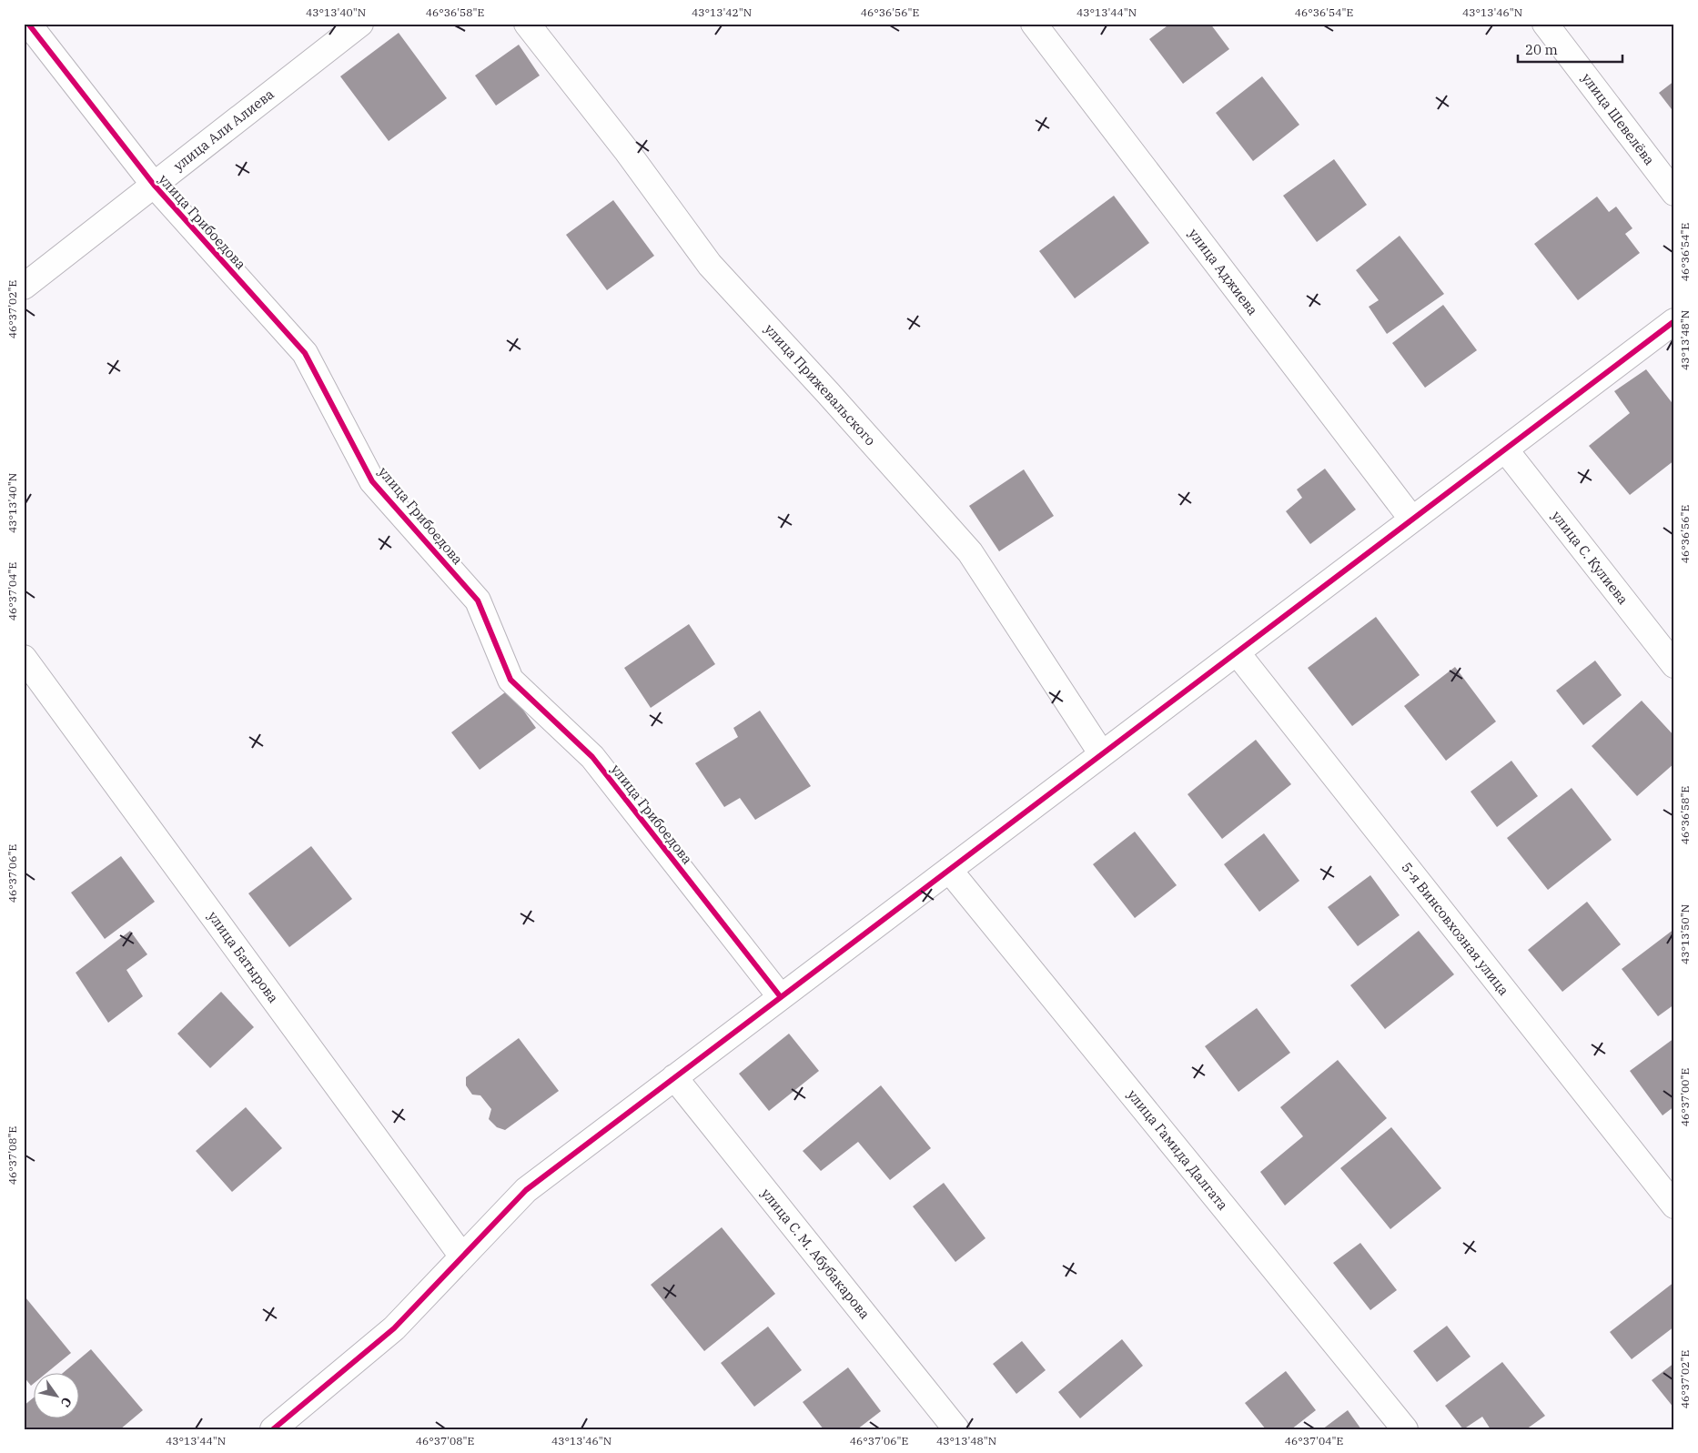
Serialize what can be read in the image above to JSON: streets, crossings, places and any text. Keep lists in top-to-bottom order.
{
  "streets": {
    "street": [
      "улица Шевелёва",
      "улица Али Алиева",
      "улица Грибоедова",
      "улица Аджиева",
      "улица Прижевальского",
      "улица С. Кулиева",
      "5-я Винсовхозная улица",
      "улица Батырова",
      "улица Гамида Далгата",
      "улица С. М. Абубакарова"
    ]
  },
  "crossings": [
    ["улица Али Алиева", "улица Грибоедова"]
  ],
  "scale_bar": "20 m",
  "north": "bottom right",
  "coordinates": [
    "43°13'40\"N",
    "46°36'58\"E",
    "43°13'42\"N",
    "46°36'56\"E",
    "43°13'44\"N",
    "46°36'54\"E",
    "43°13'46\"N",
    "46°37'02\"E",
    "43°13'48\"N",
    "46°37'04\"E",
    "46°37'06\"E",
    "43°13'50\"N",
    "46°37'00\"E",
    "46°37'08\"E"
  ]
}
